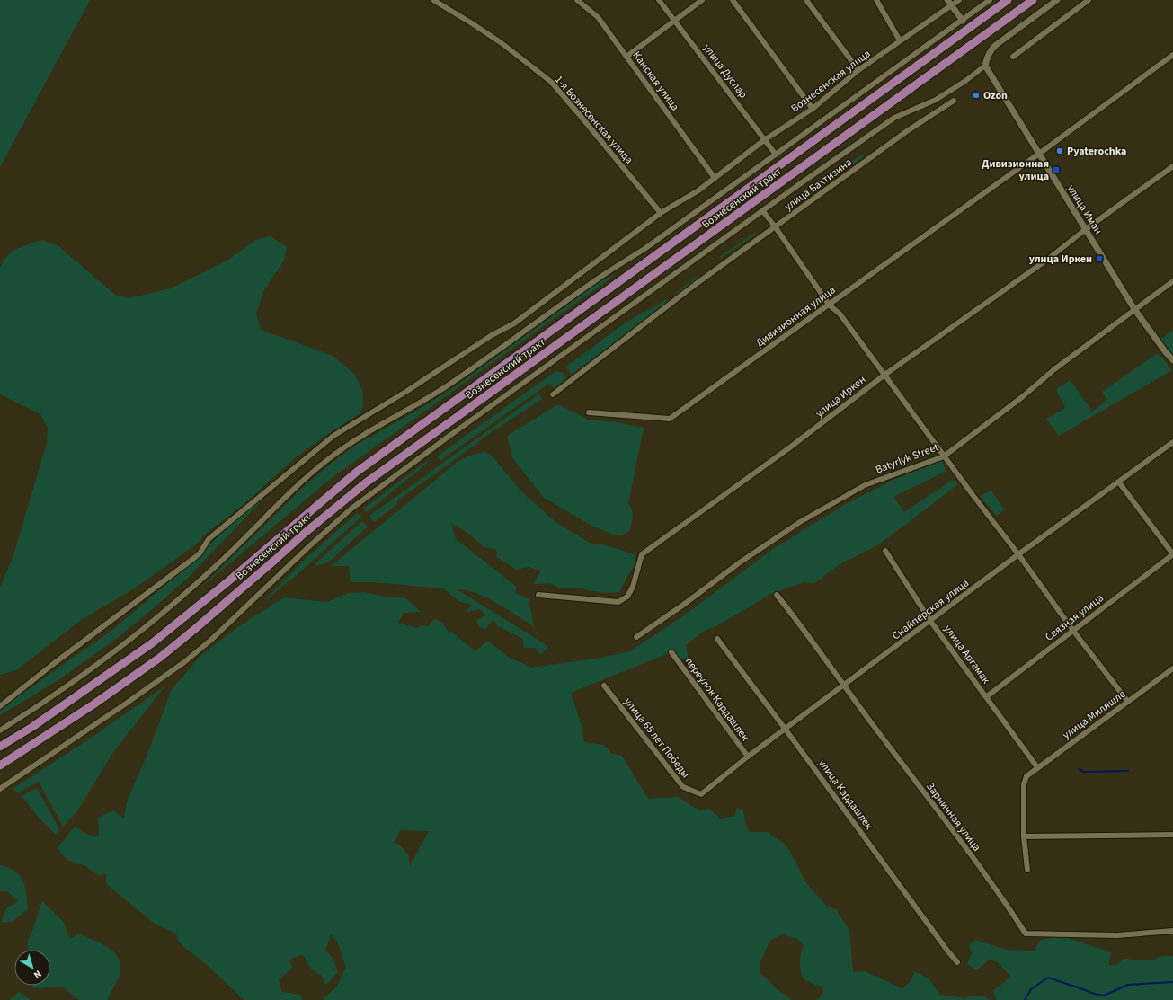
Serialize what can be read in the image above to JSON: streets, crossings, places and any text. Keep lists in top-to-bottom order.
{
  "streets": {
    "main road": ["Вознесенский тракт"],
    "street": [
      "улица Дуслар",
      "Камская улица",
      "Вознесенская улица",
      "1-я Вознесенская улица",
      "улица Бахтизина",
      "улица Иман",
      "Дивизионная улица",
      "улица Иркен",
      "Batyrlyk Street",
      "Снайперская улица",
      "Связная улица",
      "улица Аргамак",
      "переулок Кардашлек",
      "улица Миляшле",
      "улица 65 лет Победы",
      "улица Кардашлек",
      "Зарничная улица"
    ]
  },
  "crossings": [
    ["улица Дуслар", "Вознесенская улица"],
    ["Камская улица", "Вознесенская улица"],
    ["Вознесенская улица", "1-я Вознесенская улица"],
    ["улица Иман", "Дивизионная улица"],
    ["улица Иман", "улица Иркен"],
    ["улица Иман", "Batyrlyk Street"],
    ["Снайперская улица", "улица Аргамак"],
    ["Снайперская улица", "переулок Кардашлек"],
    ["Снайперская улица", "улица 65 лет Победы"],
    ["Снайперская улица", "улица Кардашлек"],
    ["Снайперская улица", "Зарничная улица"],
    ["Связная улица", "улица Аргамак"],
    ["улица Аргамак", "улица Миляшле"]
  ],
  "places": {
    "other": ["Ozon", "Pyaterochka"],
    "transit": ["Дивизионная улица", "улица Иркен"]
  },
  "north": "bottom right"
}
